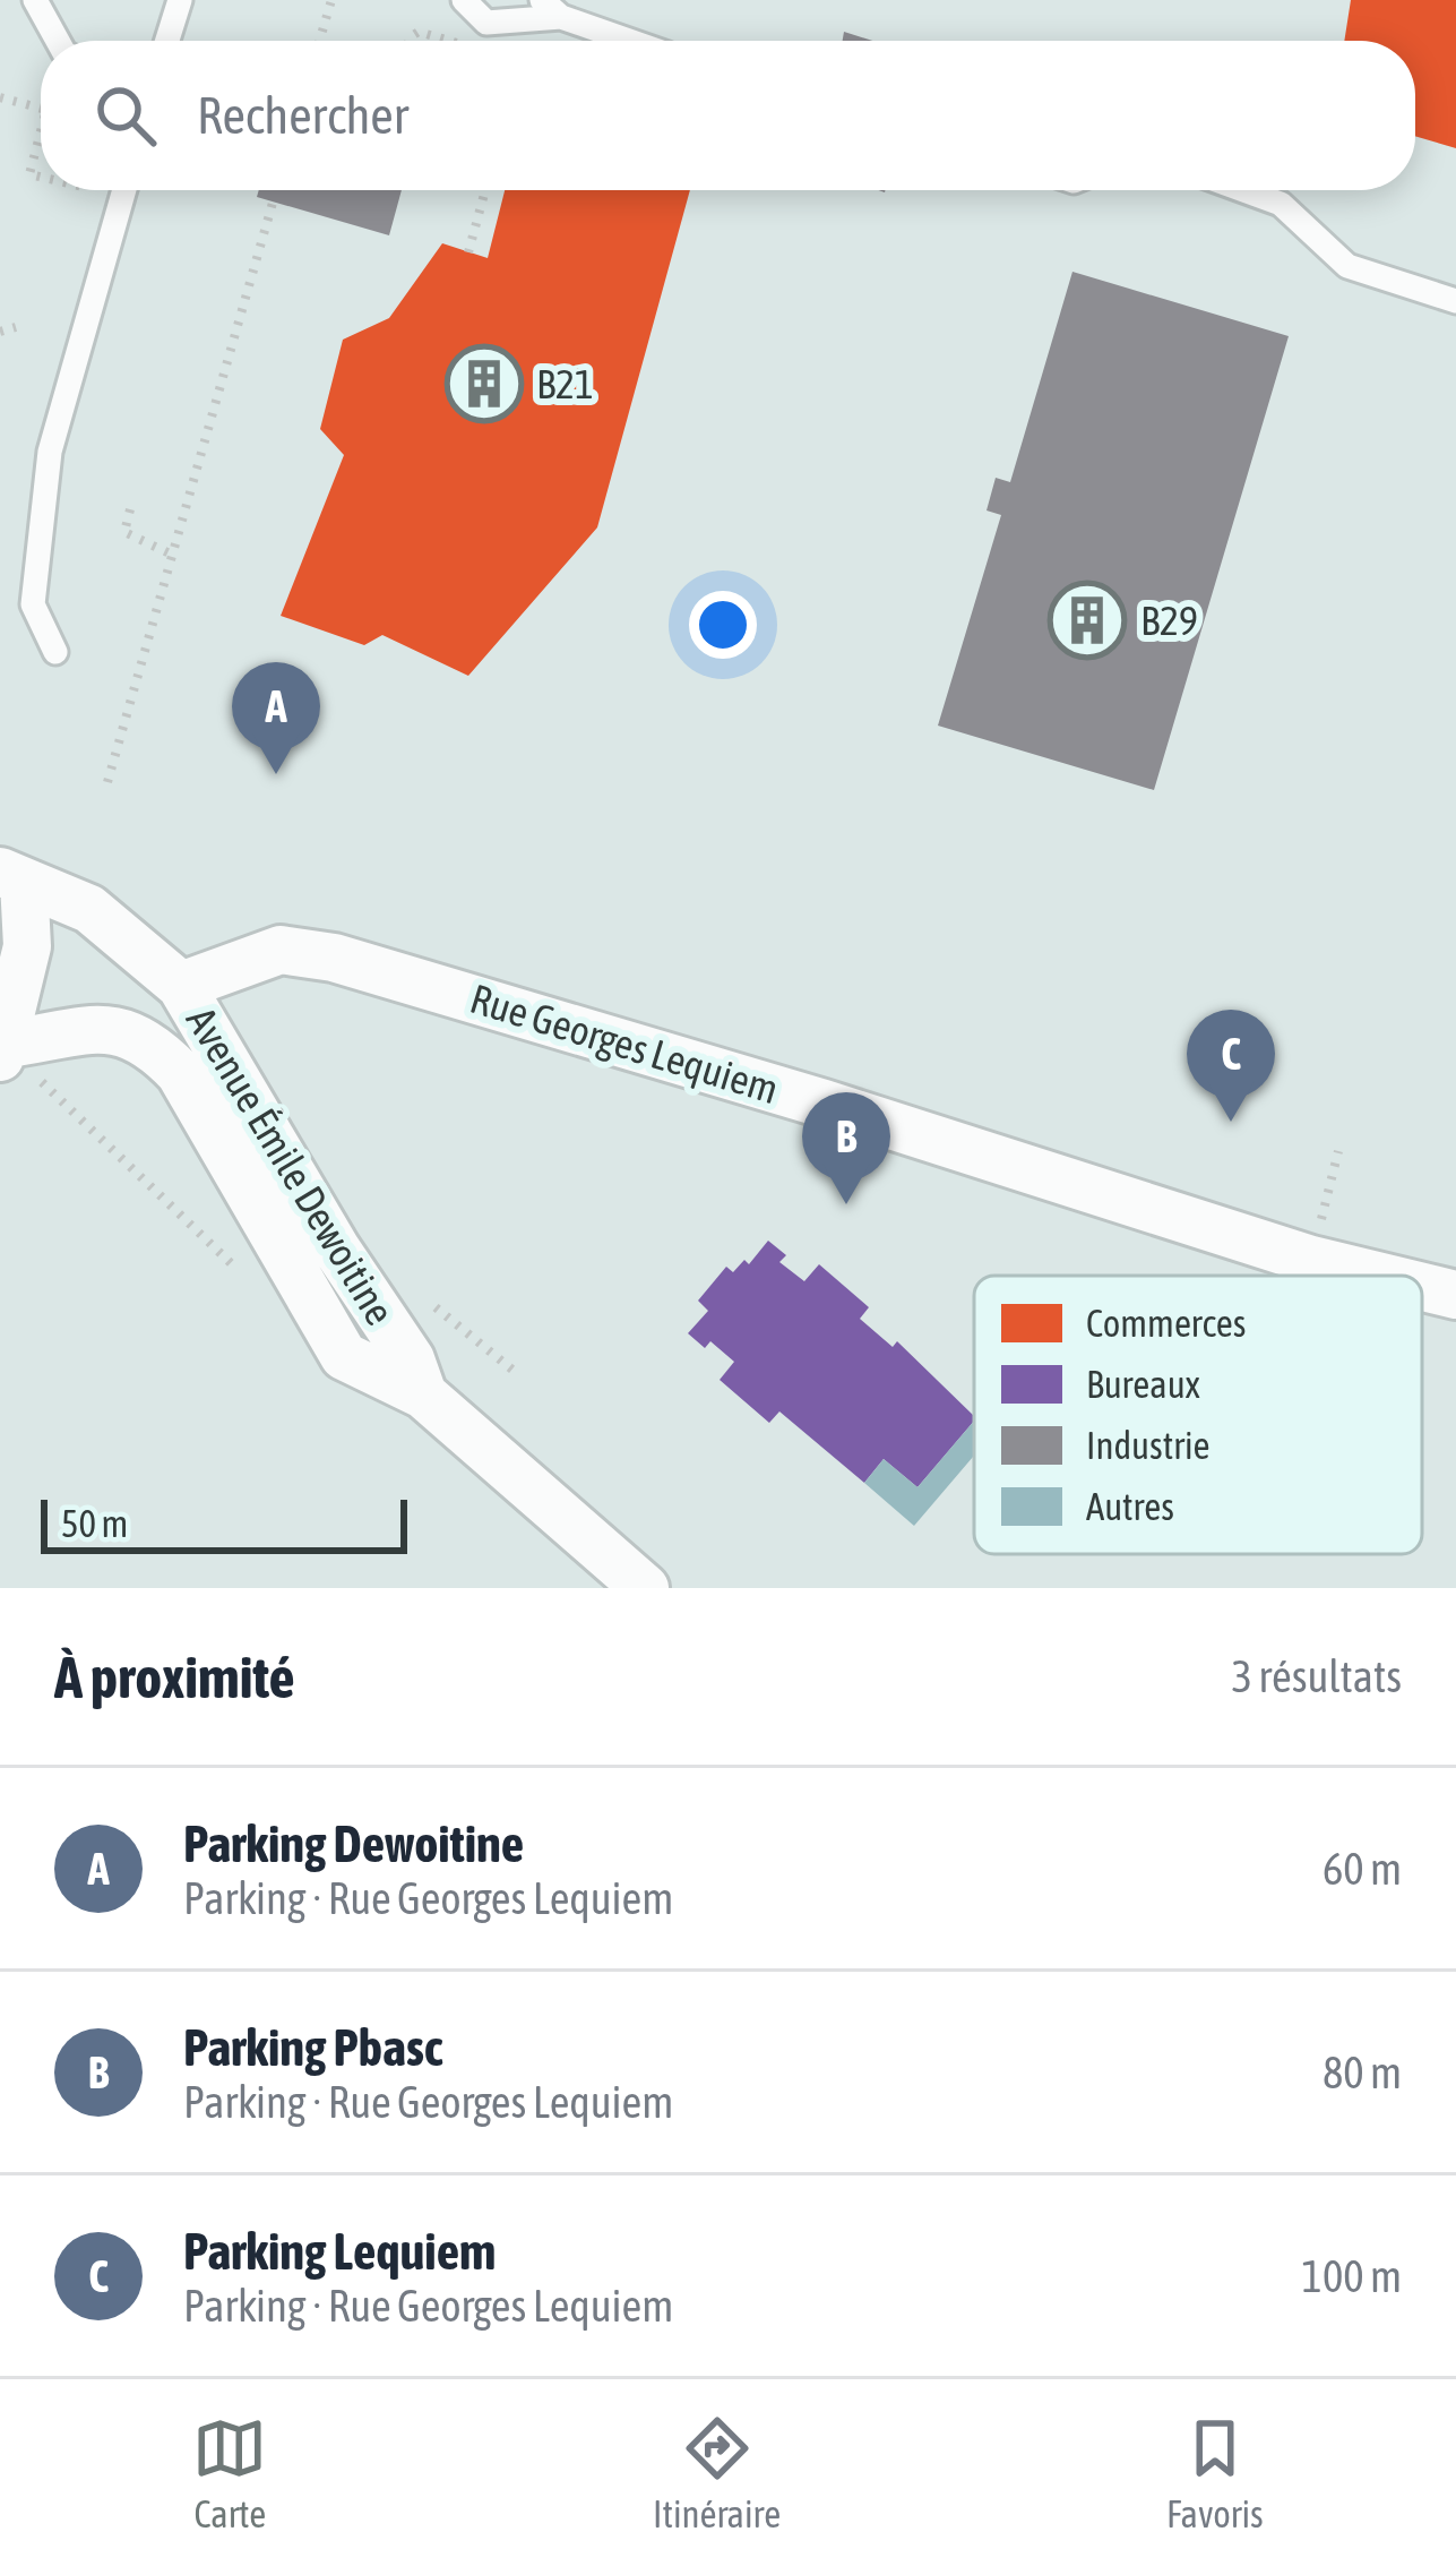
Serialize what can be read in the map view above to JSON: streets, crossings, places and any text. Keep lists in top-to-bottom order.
{
  "streets": {
    "street": ["Rue Georges Lequiem", "Avenue Émile Dewoitine"]
  },
  "crossings": [
    ["Rue Georges Lequiem", "Avenue Émile Dewoitine"]
  ],
  "places": {
    "building": ["B21", "B29"]
  },
  "legend": [
    "Commerces",
    "Bureaux",
    "Industrie",
    "Autres"
  ],
  "scale_bar": "50 m",
  "page": {
    "search": "Rechercher",
    "pins": ["A", "C", "B"],
    "scale": "50 m",
    "heading": ["À proximité", "3 résultats"],
    "list": [
      {
        "mark": "A",
        "name": "Parking Dewoitine",
        "note": "Parking · Rue Georges Lequiem",
        "value": "60 m"
      },
      {
        "mark": "B",
        "name": "Parking Pbasc",
        "note": "Parking · Rue Georges Lequiem",
        "value": "80 m"
      },
      {
        "mark": "C",
        "name": "Parking Lequiem",
        "note": "Parking · Rue Georges Lequiem",
        "value": "100 m"
      }
    ],
    "nav": ["Carte", "Itinéraire", "Favoris"]
  }
}
